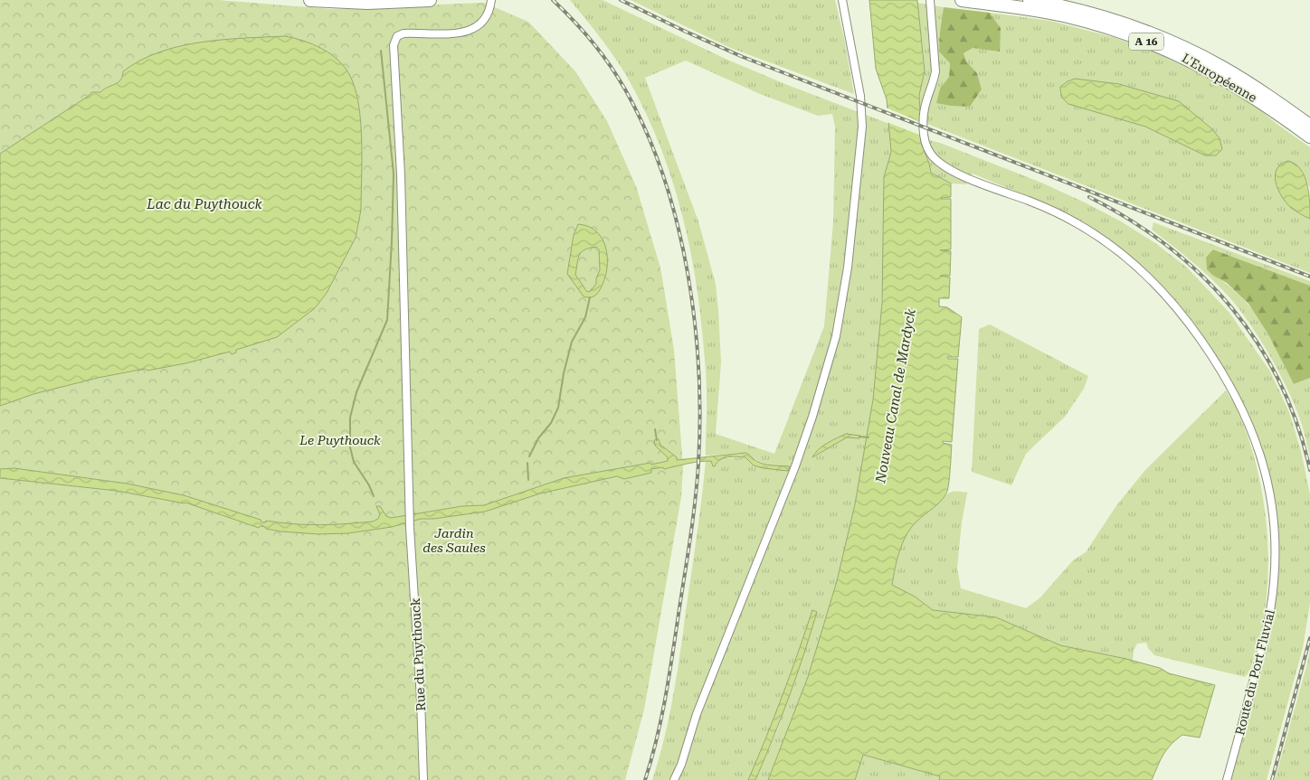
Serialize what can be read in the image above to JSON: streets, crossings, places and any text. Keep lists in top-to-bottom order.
{
  "streets": {
    "highway": ["A 16", "L'Européenne"],
    "street": ["Rue du Puythouck", "Route du Port Fluvial"]
  },
  "water": ["Lac du Puythouck", "Nouveau Canal de Mardyck"],
  "parks": ["Le Puythouck", "Jardin des Saules"]
}
